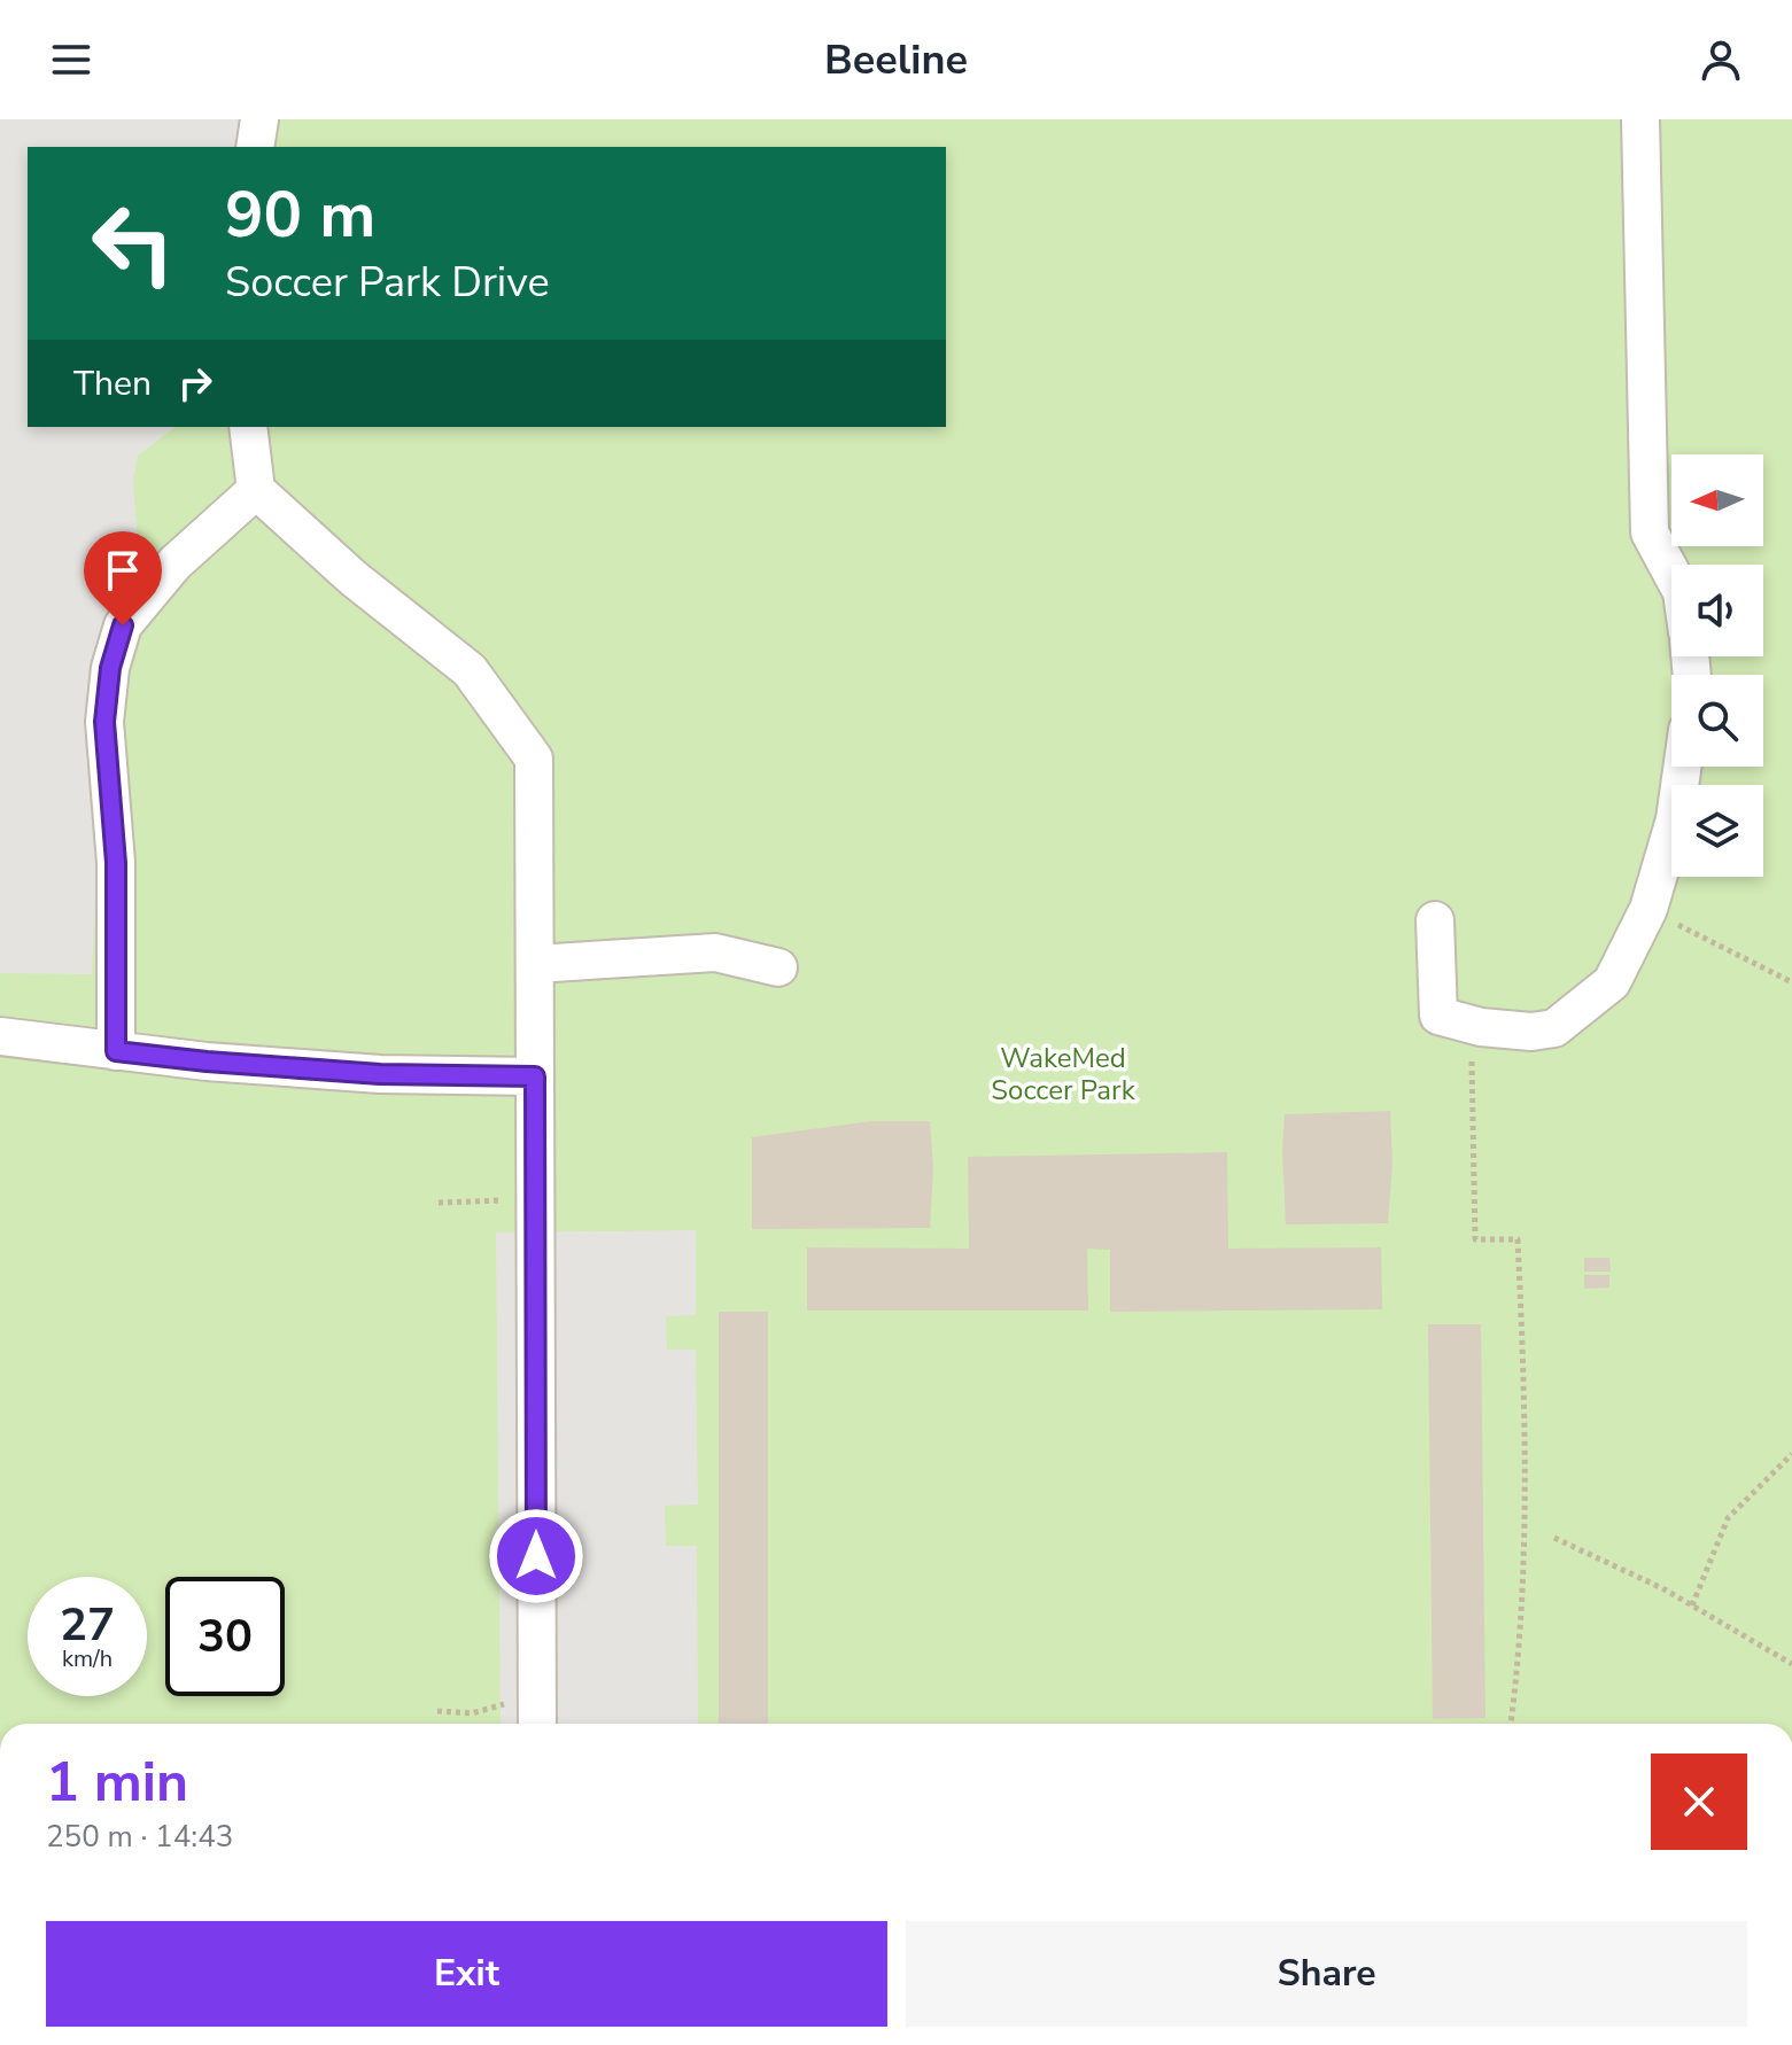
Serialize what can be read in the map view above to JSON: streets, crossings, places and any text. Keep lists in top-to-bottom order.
{
  "parks": ["WakeMed Soccer Park"],
  "north": "left",
  "page": {
    "header": "Beeline",
    "turn": ["90 m", "Soccer Park Drive"],
    "then": "Then",
    "speed": "27 km/h",
    "limit": "30",
    "heading": ["1 min", "250 m · 14:43"],
    "buttons": ["Exit", "Share"]
  }
}
